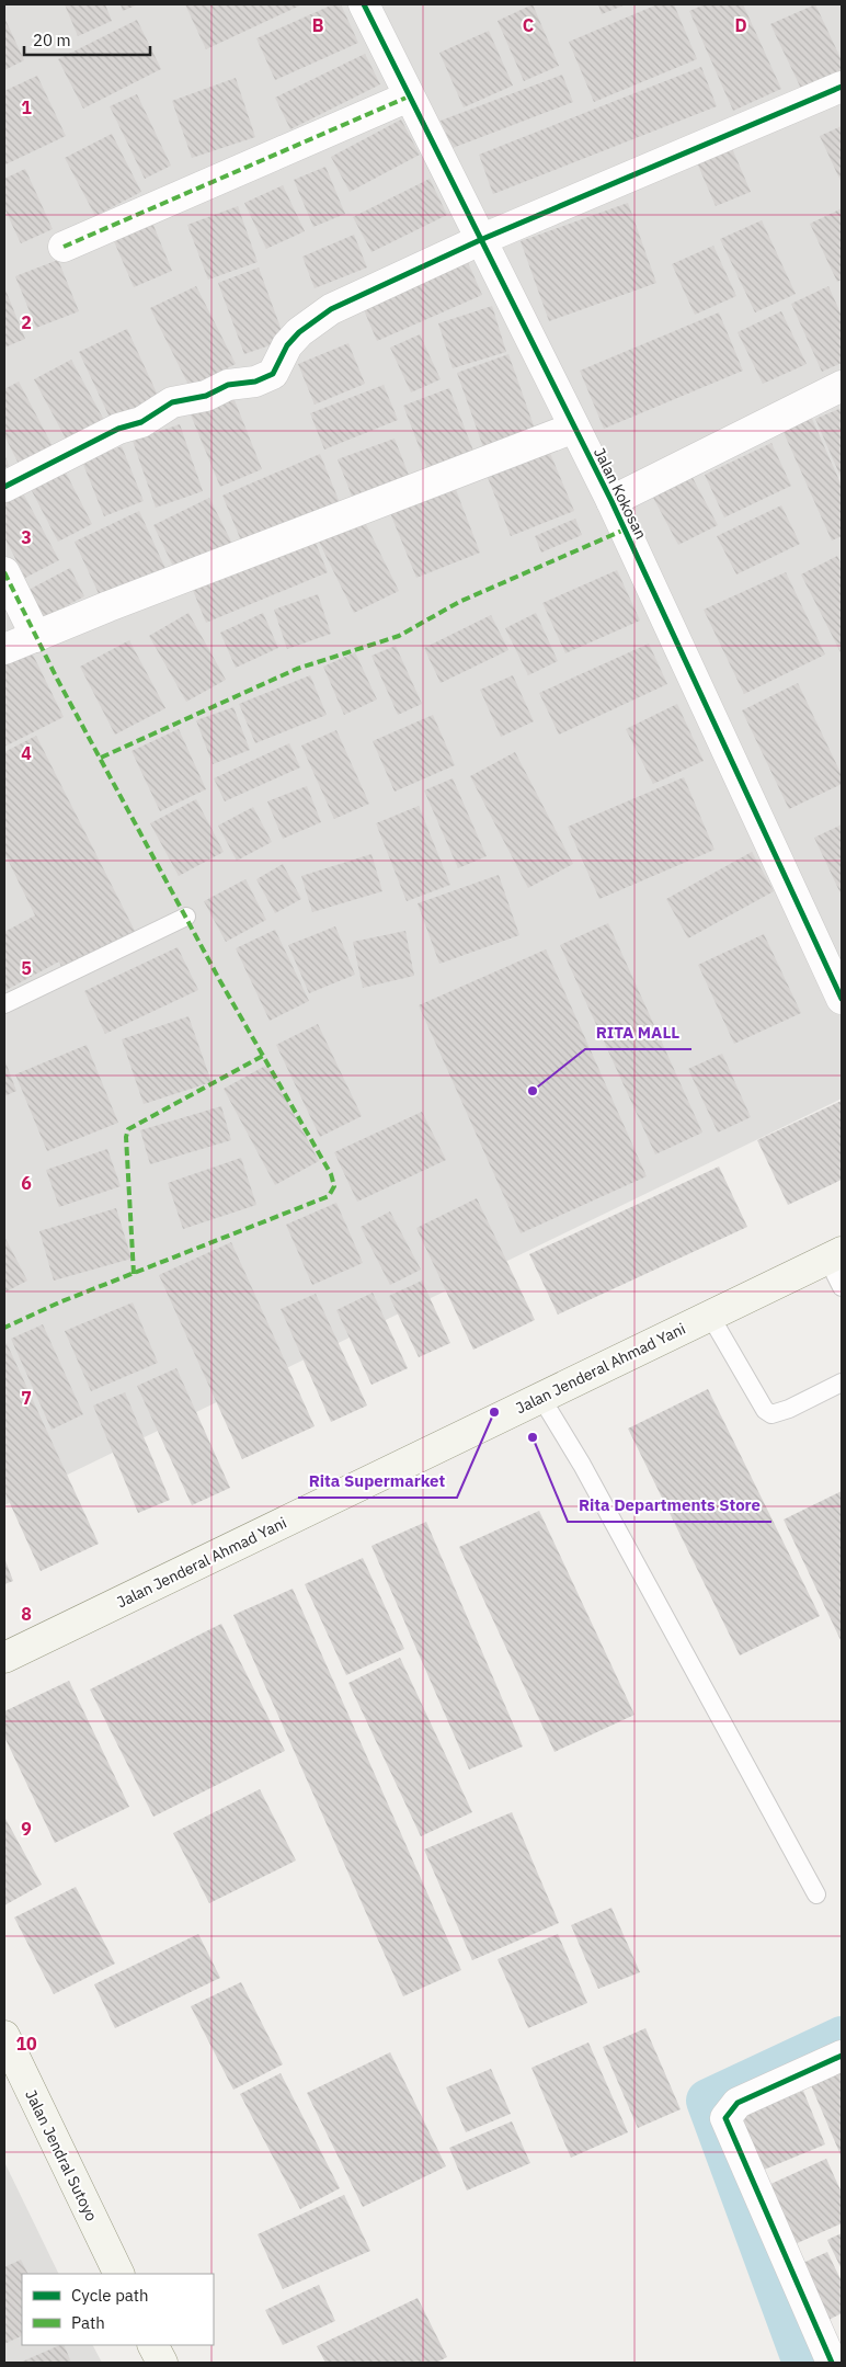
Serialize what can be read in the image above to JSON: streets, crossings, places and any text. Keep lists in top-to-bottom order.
{
  "streets": {
    "main road": ["Jalan Jenderal Ahmad Yani", "Jalan Jendral Sutoyo"],
    "street": ["Jalan Kokosan"]
  },
  "places": ["RITA MALL", "Rita Supermarket", "Rita Departments Store"],
  "legend": ["Cycle path", "Path"],
  "scale_bar": "20 m",
  "grid": {
    "columns": ["B", "C", "D"],
    "rows": [
      "1",
      "2",
      "3",
      "4",
      "5",
      "6",
      "7",
      "8",
      "9",
      "10"
    ]
  }
}
